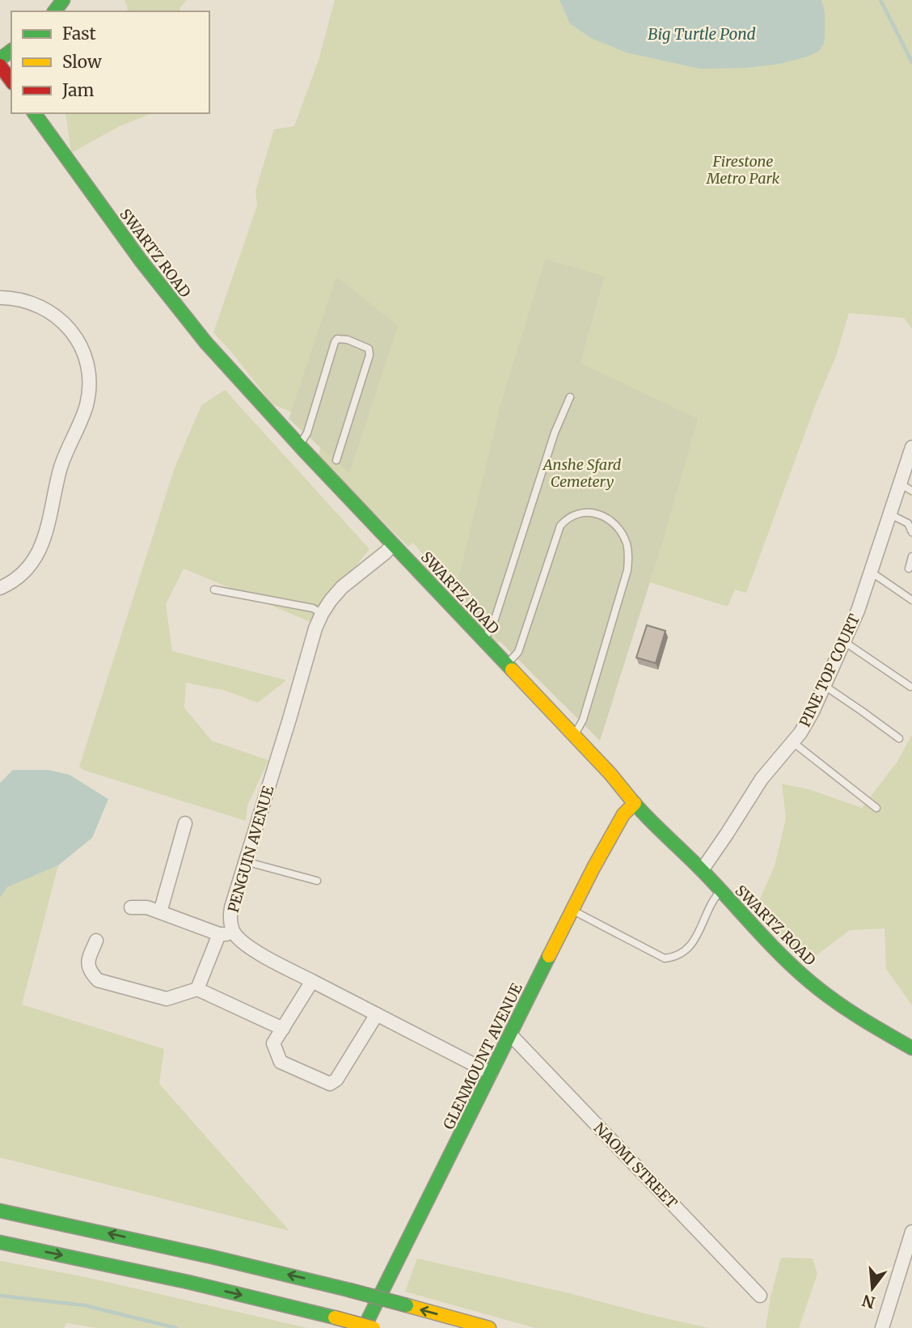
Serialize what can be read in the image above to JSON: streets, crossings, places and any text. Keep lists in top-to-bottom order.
{
  "streets": {
    "main road": ["SWARTZ ROAD", "GLENMOUNT AVENUE"],
    "street": ["PINE TOP COURT", "PENGUIN AVENUE", "NAOMI STREET"]
  },
  "crossings": [
    ["SWARTZ ROAD", "PINE TOP COURT"],
    ["SWARTZ ROAD", "PENGUIN AVENUE"],
    ["SWARTZ ROAD", "GLENMOUNT AVENUE"],
    ["PENGUIN AVENUE", "GLENMOUNT AVENUE"],
    ["GLENMOUNT AVENUE", "NAOMI STREET"]
  ],
  "water": ["Big Turtle Pond"],
  "parks": ["Firestone Metro Park", "Anshe Sfard Cemetery"],
  "legend": ["Fast", "Slow", "Jam"],
  "north": "bottom"
}
